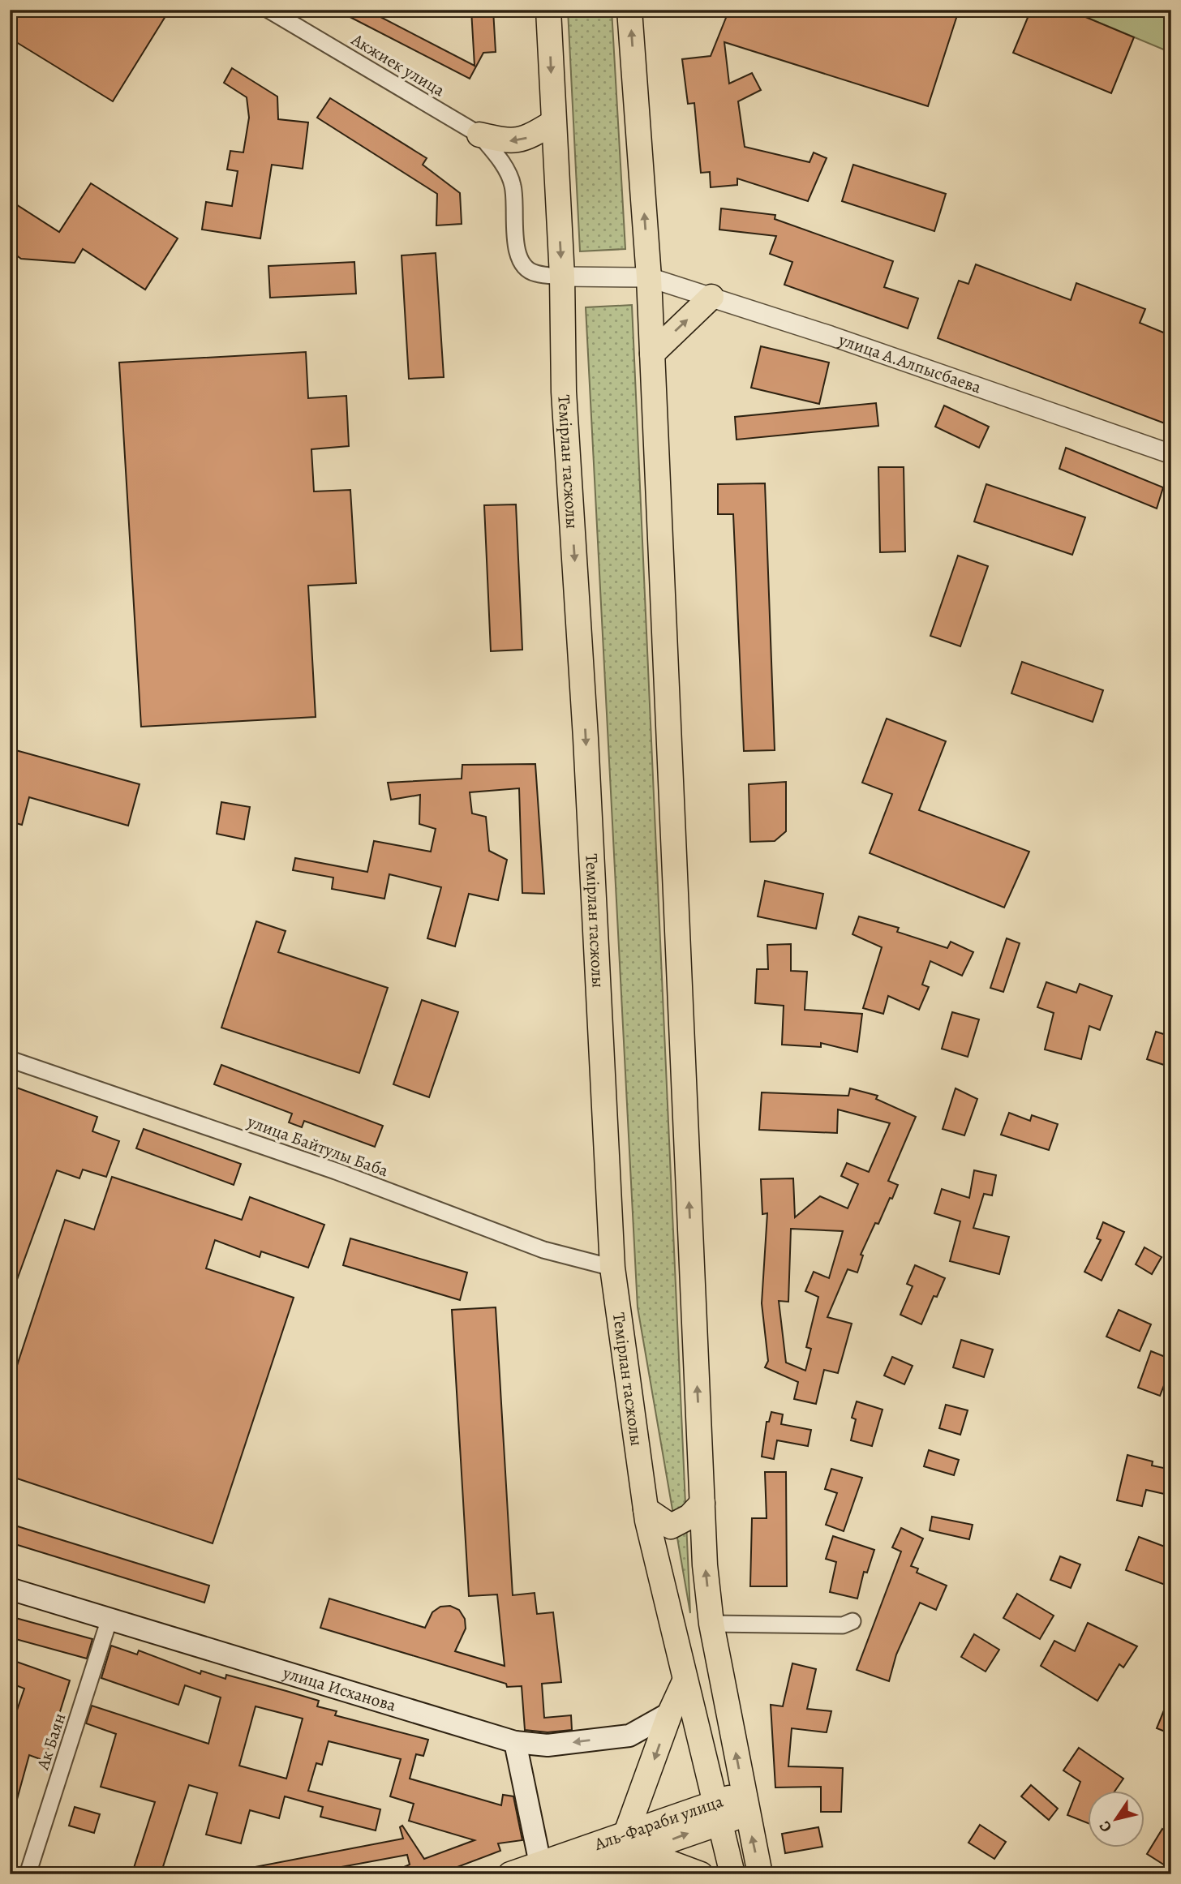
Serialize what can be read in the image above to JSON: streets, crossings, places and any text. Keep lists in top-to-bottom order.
{
  "streets": {
    "main road": ["Темірлан тасжолы", "улица Исханова", "Аль-Фараби улица"],
    "street": [
      "Акжиек улица",
      "улица А.Алпысбаева",
      "улица Байтулы Баба",
      "Ак Баян"
    ]
  },
  "crossings": [
    ["улица А.Алпысбаева", "Темірлан тасжолы"],
    ["Темірлан тасжолы", "улица Байтулы Баба"],
    ["Темірлан тасжолы", "Аль-Фараби улица"],
    ["улица Исханова", "Ак Баян"]
  ],
  "north": "bottom left"
}
